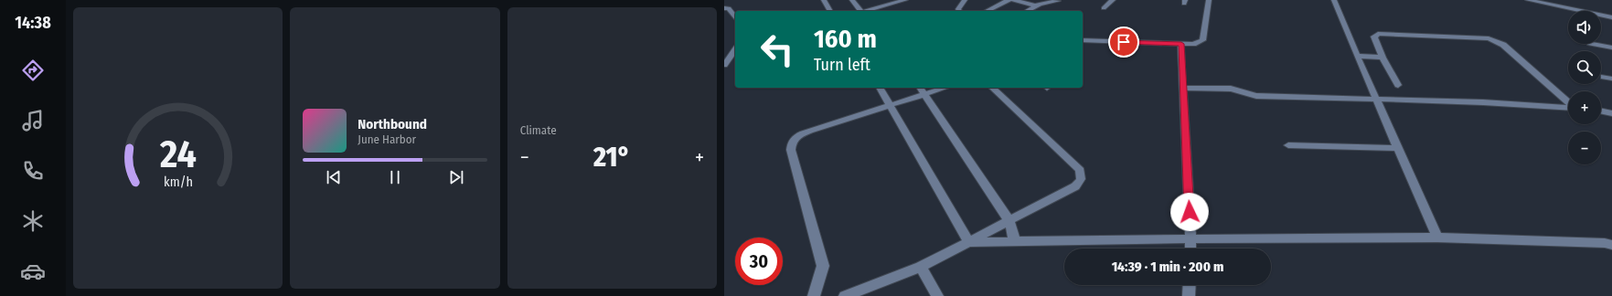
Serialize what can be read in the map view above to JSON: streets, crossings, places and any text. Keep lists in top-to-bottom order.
{
  "page": {
    "tabs": "14:38",
    "tile": "Climate",
    "map_buttons": ["+", "−"],
    "turn": ["160 m", "Turn left"],
    "song": ["Northbound", "June Harbor"],
    "heat": ["−", "21°", "+"],
    "limit": "30",
    "trip": "14:39 · 1 min · 200 m",
    "gauge": ["24", "km/h"]
  }
}
